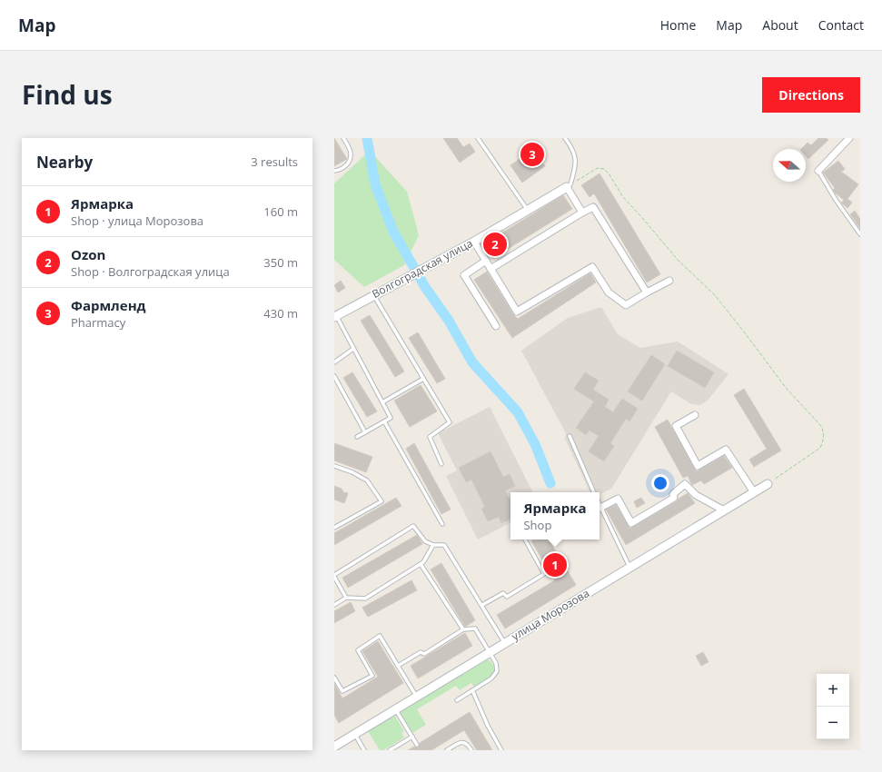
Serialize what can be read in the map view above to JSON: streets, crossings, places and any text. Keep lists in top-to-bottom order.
{
  "streets": {
    "street": ["Волгоградская улица", "улица Морозова"]
  },
  "north": "left",
  "page": {
    "header": "Map",
    "nav": [
      "Home",
      "Map",
      "About",
      "Contact"
    ],
    "title": "Find us",
    "buttons": "Directions",
    "heading": ["Nearby", "3 results"],
    "pins": ["3", "2", "1"],
    "list": [
      {
        "mark": "1",
        "name": "Ярмарка",
        "note": "Shop · улица Морозова",
        "value": "160 m"
      },
      {
        "mark": "2",
        "name": "Ozon",
        "note": "Shop · Волгоградская улица",
        "value": "350 m"
      },
      {
        "mark": "3",
        "name": "Фармленд",
        "note": "Pharmacy",
        "value": "430 m"
      }
    ],
    "popup": ["Ярмарка", "Shop"],
    "map_buttons": ["+", "−"]
  }
}
